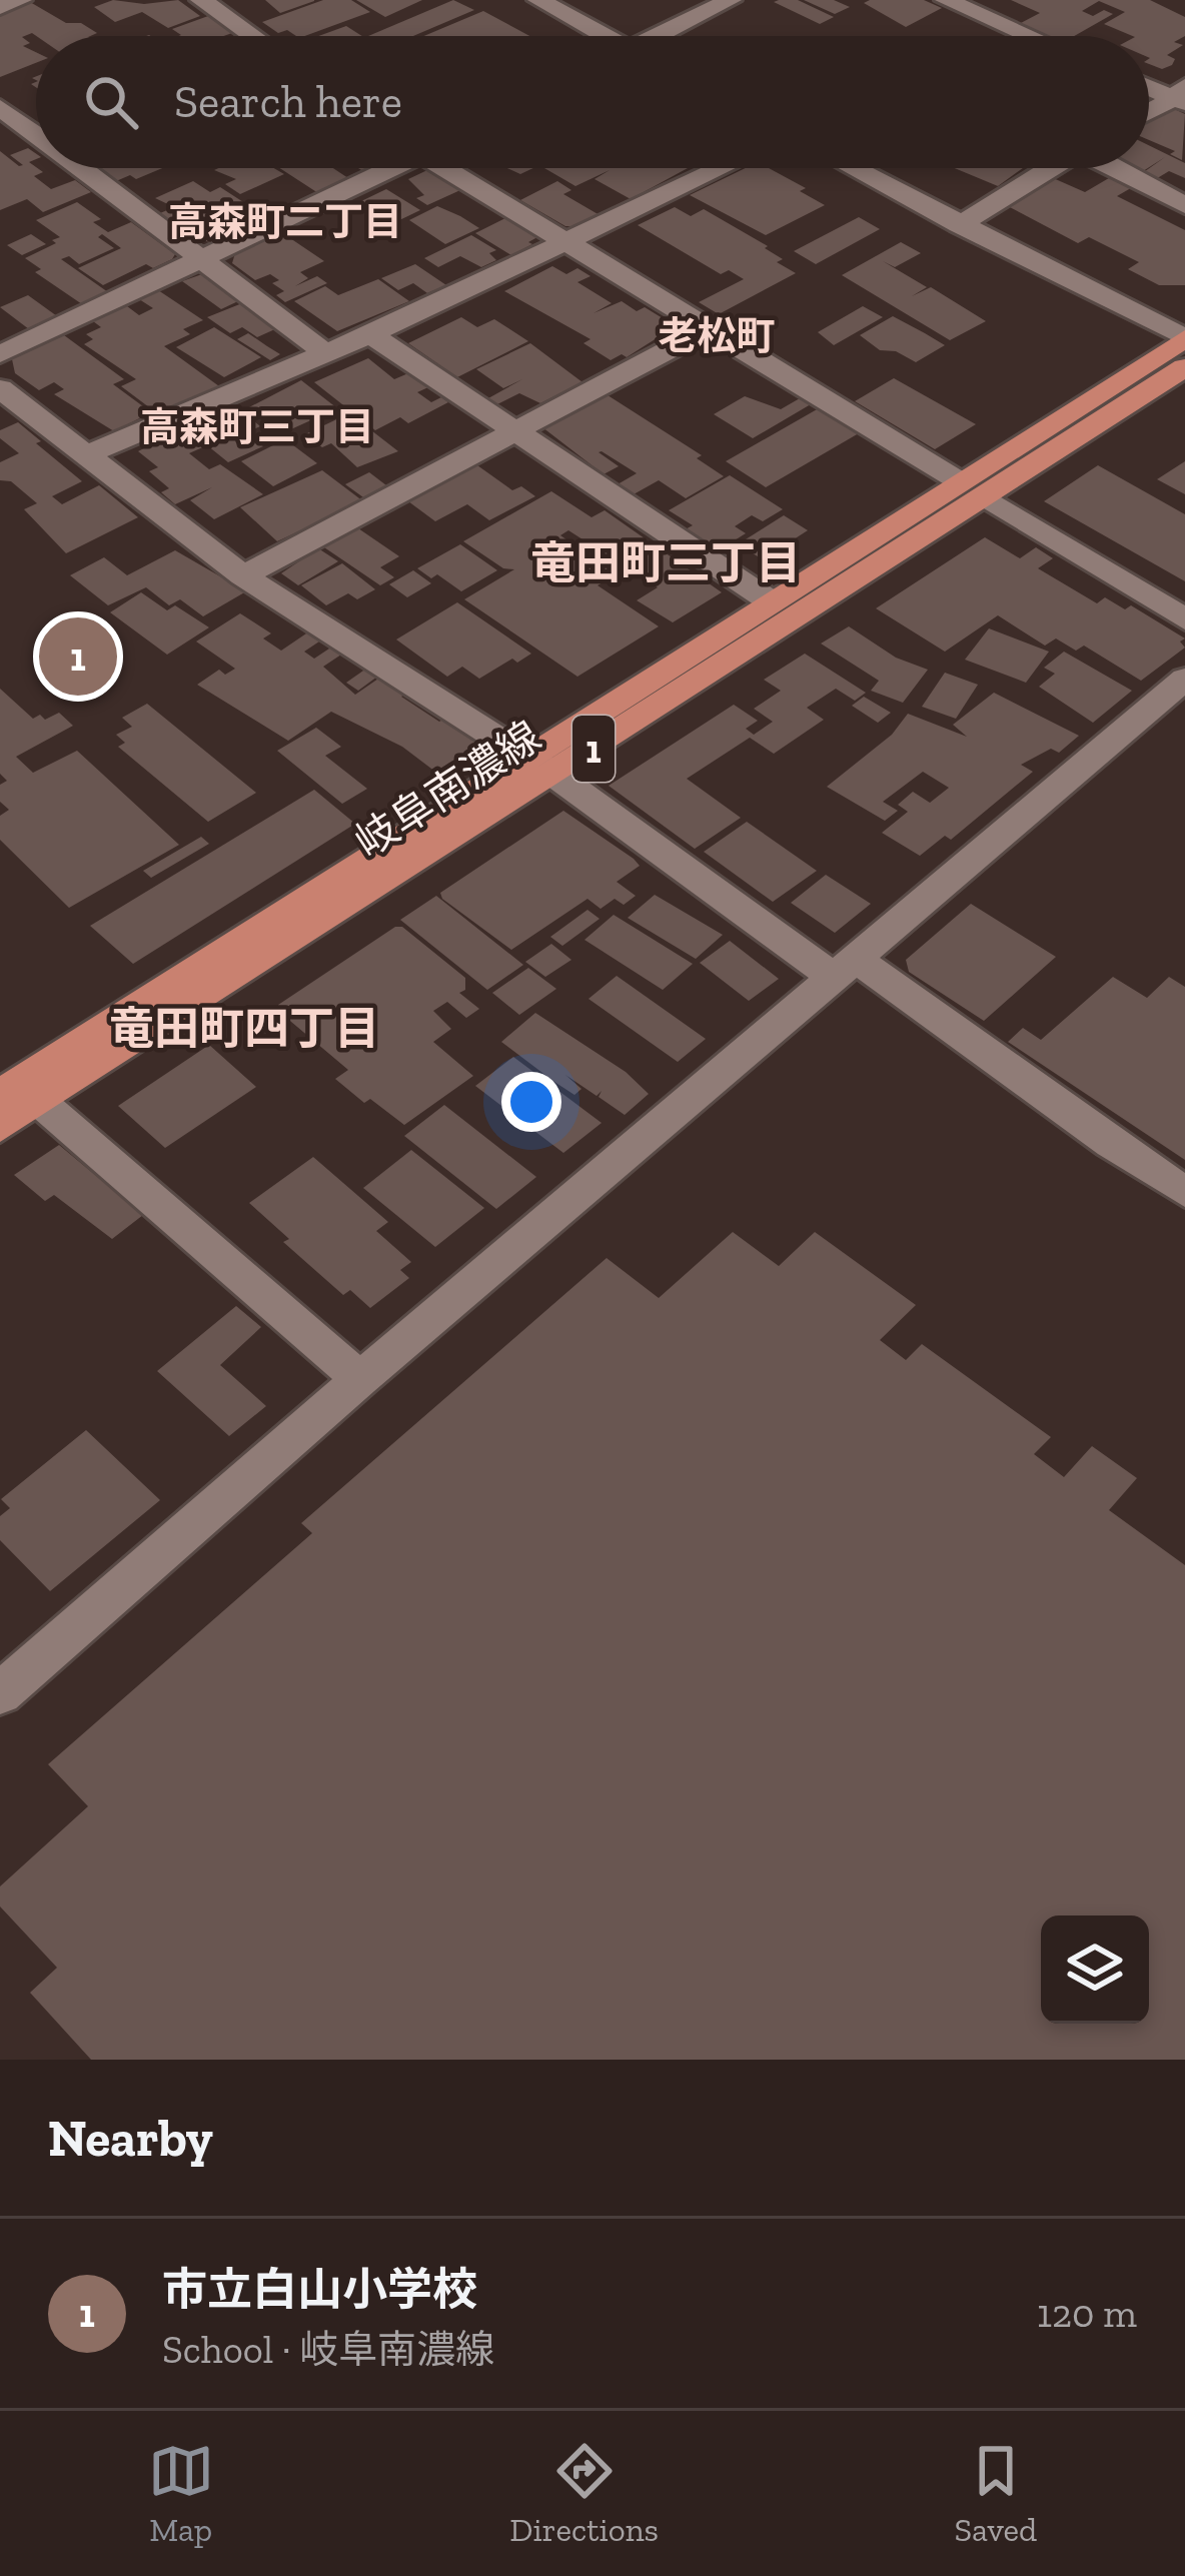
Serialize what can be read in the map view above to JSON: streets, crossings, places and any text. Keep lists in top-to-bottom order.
{
  "streets": {
    "main road": ["1", "岐阜南濃線"]
  },
  "districts": [
    "高森町二丁目",
    "老松町",
    "高森町三丁目",
    "竜田町三丁目",
    "竜田町四丁目"
  ],
  "page": {
    "search": "Search here",
    "pins": "1",
    "heading": "Nearby",
    "list": [
      {
        "mark": "1",
        "name": "市立白山小学校",
        "note": "School · 岐阜南濃線",
        "value": "120 m"
      }
    ],
    "nav": ["Map", "Directions", "Saved"]
  }
}
